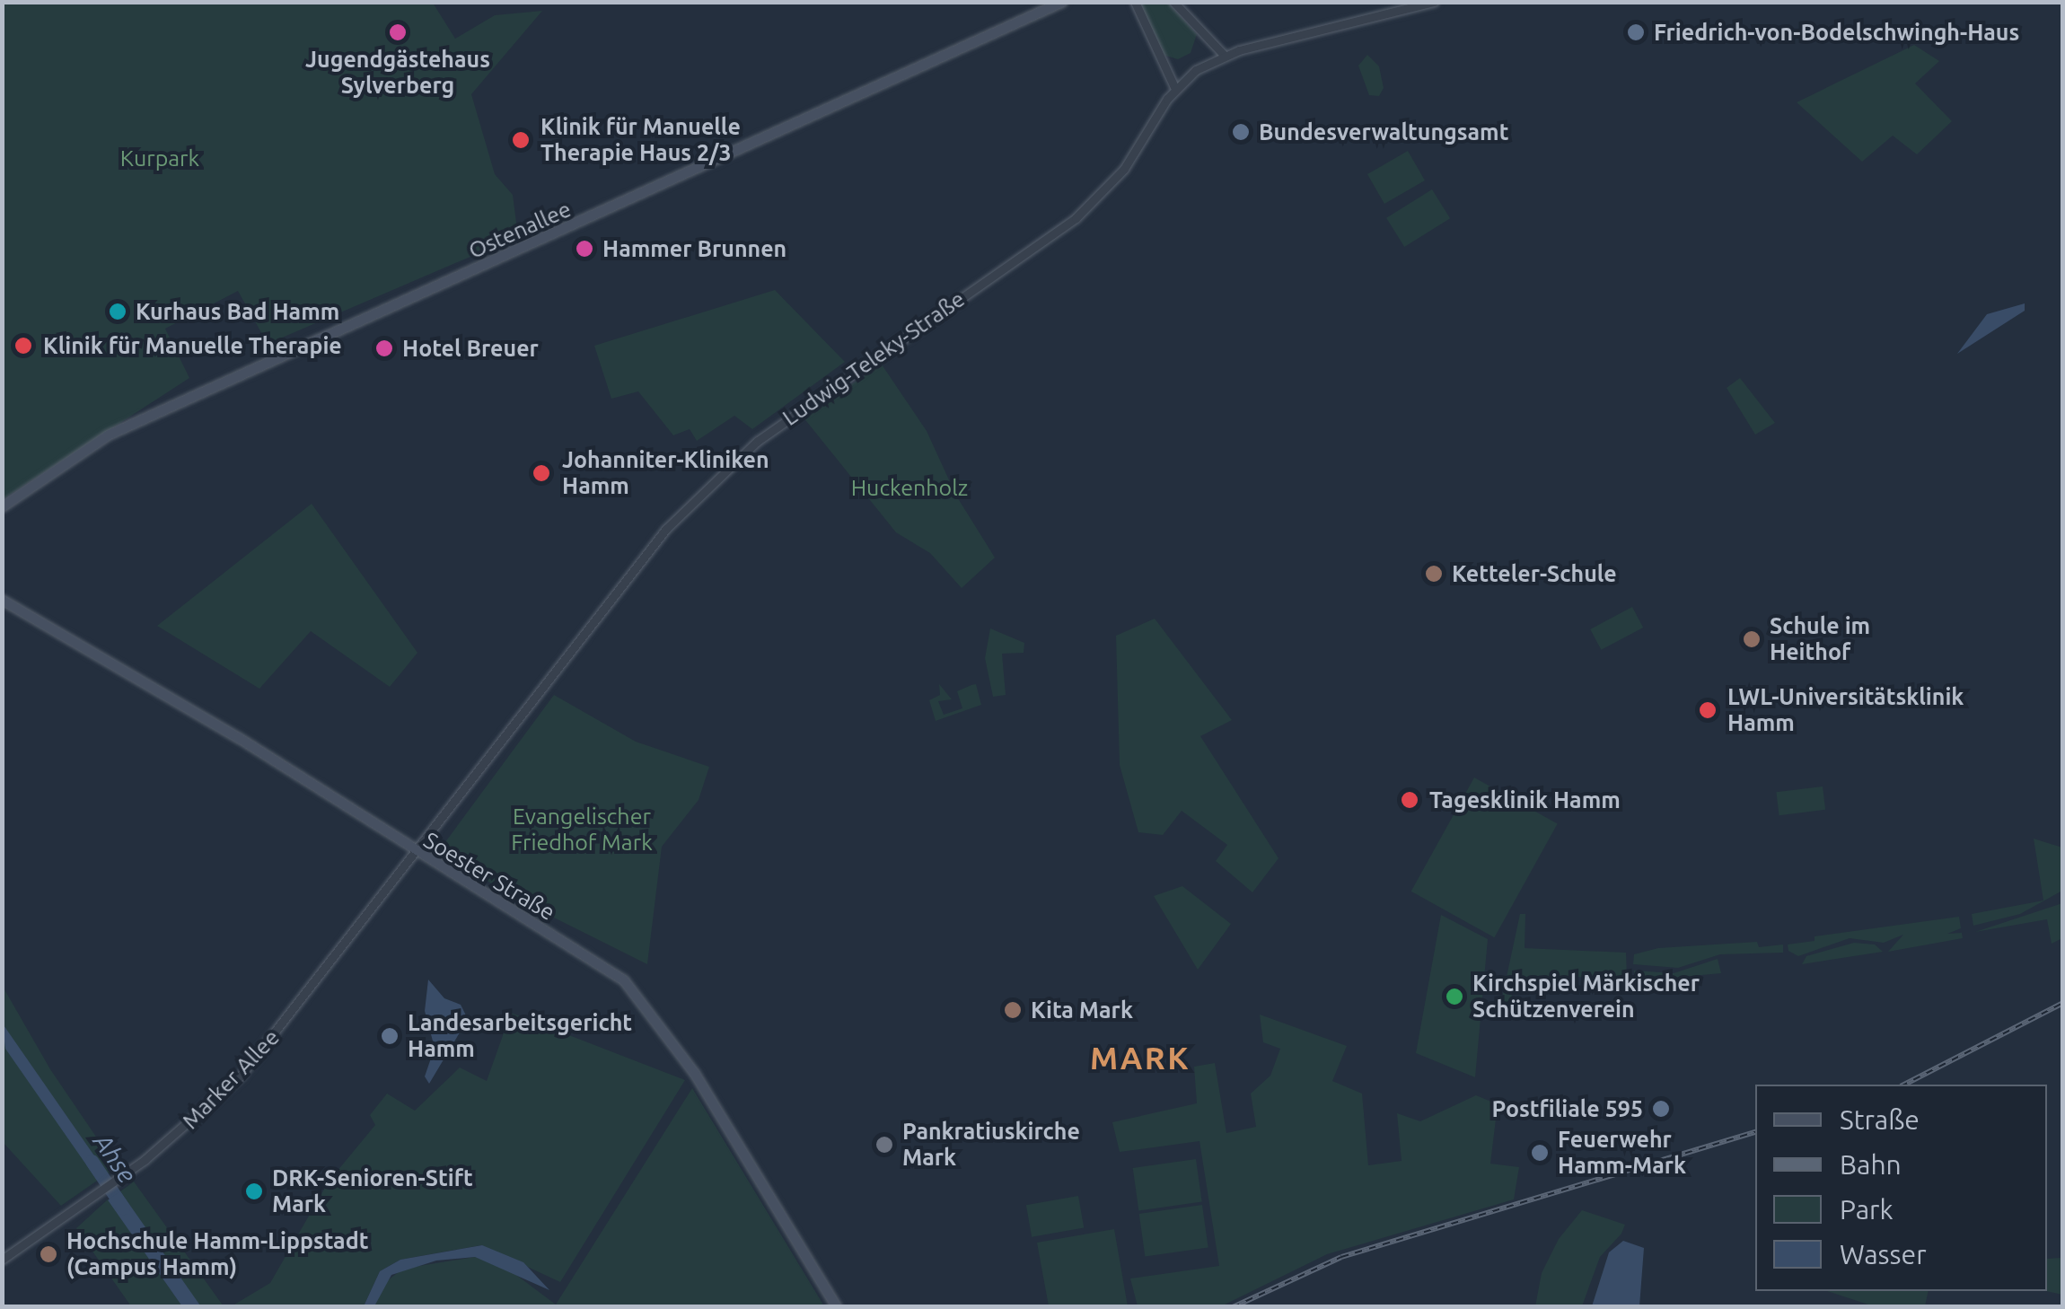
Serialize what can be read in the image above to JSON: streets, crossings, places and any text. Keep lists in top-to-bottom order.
{
  "streets": {
    "main road": ["Ostenallee", "Soester Straße"],
    "street": ["Ludwig-Teleky-Straße", "Marker Allee"]
  },
  "crossings": [
    ["Ludwig-Teleky-Straße", "Soester Straße"],
    ["Ludwig-Teleky-Straße", "Marker Allee"],
    ["Soester Straße", "Marker Allee"]
  ],
  "districts": ["MARK"],
  "water": ["Ahse"],
  "parks": ["Kurpark", "Huckenholz", "Evangelischer Friedhof Mark"],
  "places": [
    "Jugendgästehaus Sylverberg",
    "Friedrich-von-Bodelschwingh-Haus",
    "Bundesverwaltungsamt",
    "Klinik für Manuelle Therapie Haus 2/3",
    "Hammer Brunnen",
    "Kurhaus Bad Hamm",
    "Klinik für Manuelle Therapie",
    "Hotel Breuer",
    "Johanniter-Kliniken Hamm",
    "Ketteler-Schule",
    "Schule im Heithof",
    "LWL-Universitätsklinik Hamm",
    "Tagesklinik Hamm",
    "Kirchspiel Märkischer Schützenverein",
    "Kita Mark",
    "Landesarbeitsgericht Hamm",
    "Postfiliale 595",
    "Pankratiuskirche Mark",
    "Feuerwehr Hamm-Mark",
    "DRK-Senioren-Stift Mark",
    "Hochschule Hamm-Lippstadt (Campus Hamm)"
  ],
  "legend": [
    "Straße",
    "Bahn",
    "Park",
    "Wasser"
  ]
}
